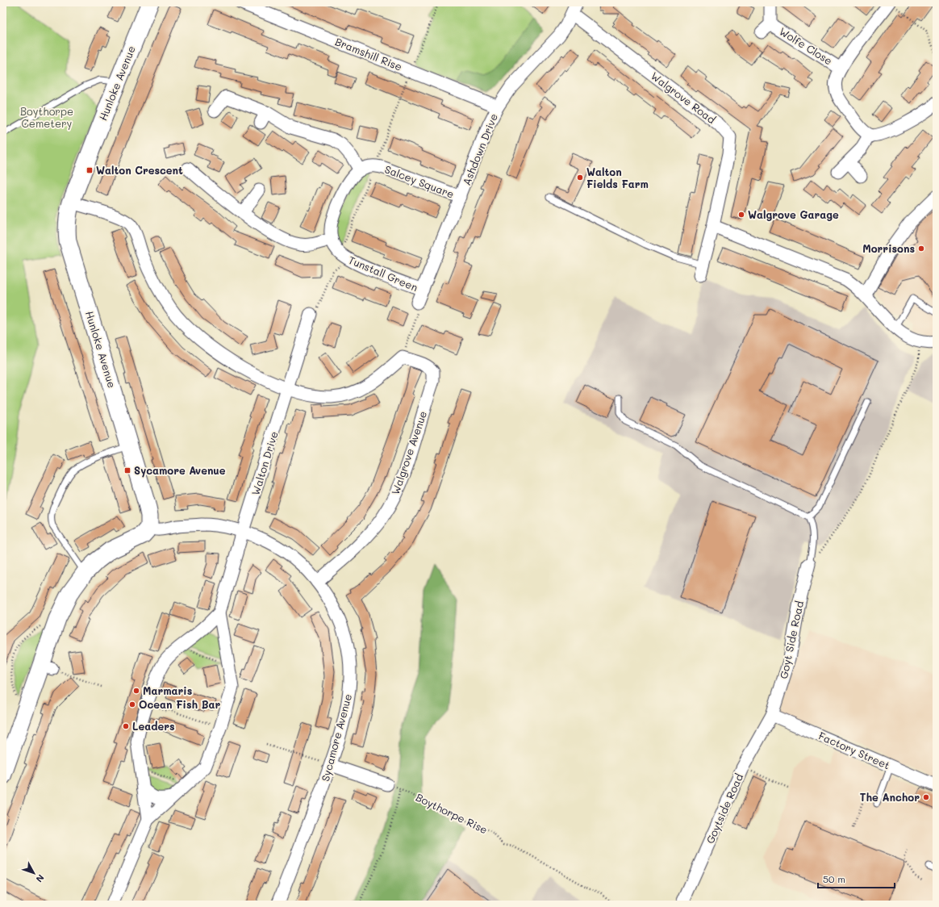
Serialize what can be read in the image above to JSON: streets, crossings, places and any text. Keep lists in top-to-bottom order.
{
  "streets": {
    "street": [
      "Wolfe Close",
      "Bramshill Rise",
      "Hunloke Avenue",
      "Walgrove Road",
      "Ashdown Drive",
      "Salcey Square",
      "Tunstall Green",
      "Walgrove Avenue",
      "Walton Drive",
      "Goyt Side Road",
      "Sycamore Avenue",
      "Factory Street",
      "Goytside Road"
    ],
    "path": ["Boythorpe Rise"]
  },
  "crossings": [
    ["Bramshill Rise", "Ashdown Drive"],
    ["Hunloke Avenue", "Sycamore Avenue"],
    ["Walgrove Road", "Ashdown Drive"],
    ["Ashdown Drive", "Salcey Square"],
    ["Ashdown Drive", "Tunstall Green"],
    ["Walgrove Avenue", "Sycamore Avenue"],
    ["Walton Drive", "Sycamore Avenue"],
    ["Goyt Side Road", "Factory Street"],
    ["Goyt Side Road", "Goytside Road"],
    ["Factory Street", "Goytside Road"]
  ],
  "parks": ["Boythorpe Cemetery"],
  "places": {
    "transit": ["Walton Crescent", "Sycamore Avenue"],
    "other": [
      "Walton Fields Farm",
      "Walgrove Garage",
      "Morrisons",
      "Marmaris",
      "Ocean Fish Bar",
      "Leaders",
      "The Anchor"
    ]
  },
  "scale_bar": "50 m",
  "north": "bottom right"
}
